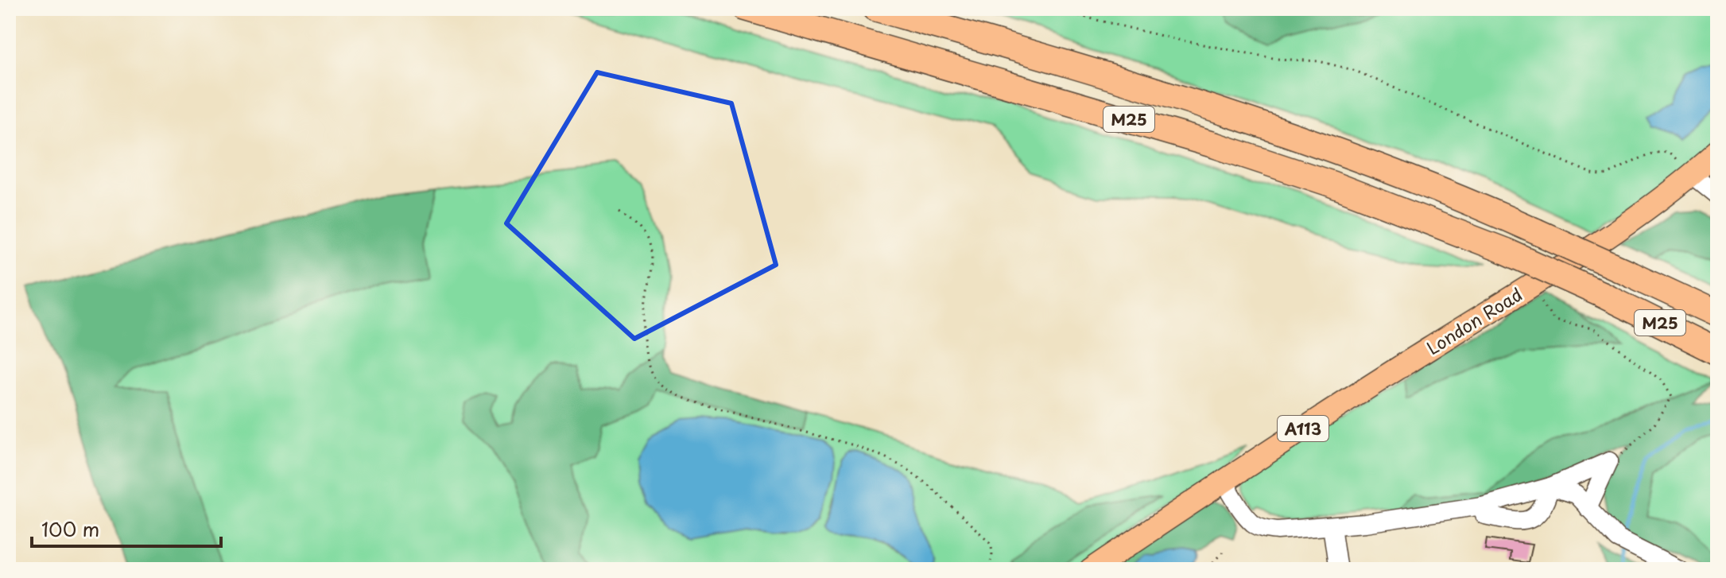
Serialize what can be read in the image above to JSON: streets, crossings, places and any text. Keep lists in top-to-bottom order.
{
  "streets": {
    "highway": ["M25"],
    "main road": ["London Road", "A113"]
  },
  "scale_bar": "100 m"
}
